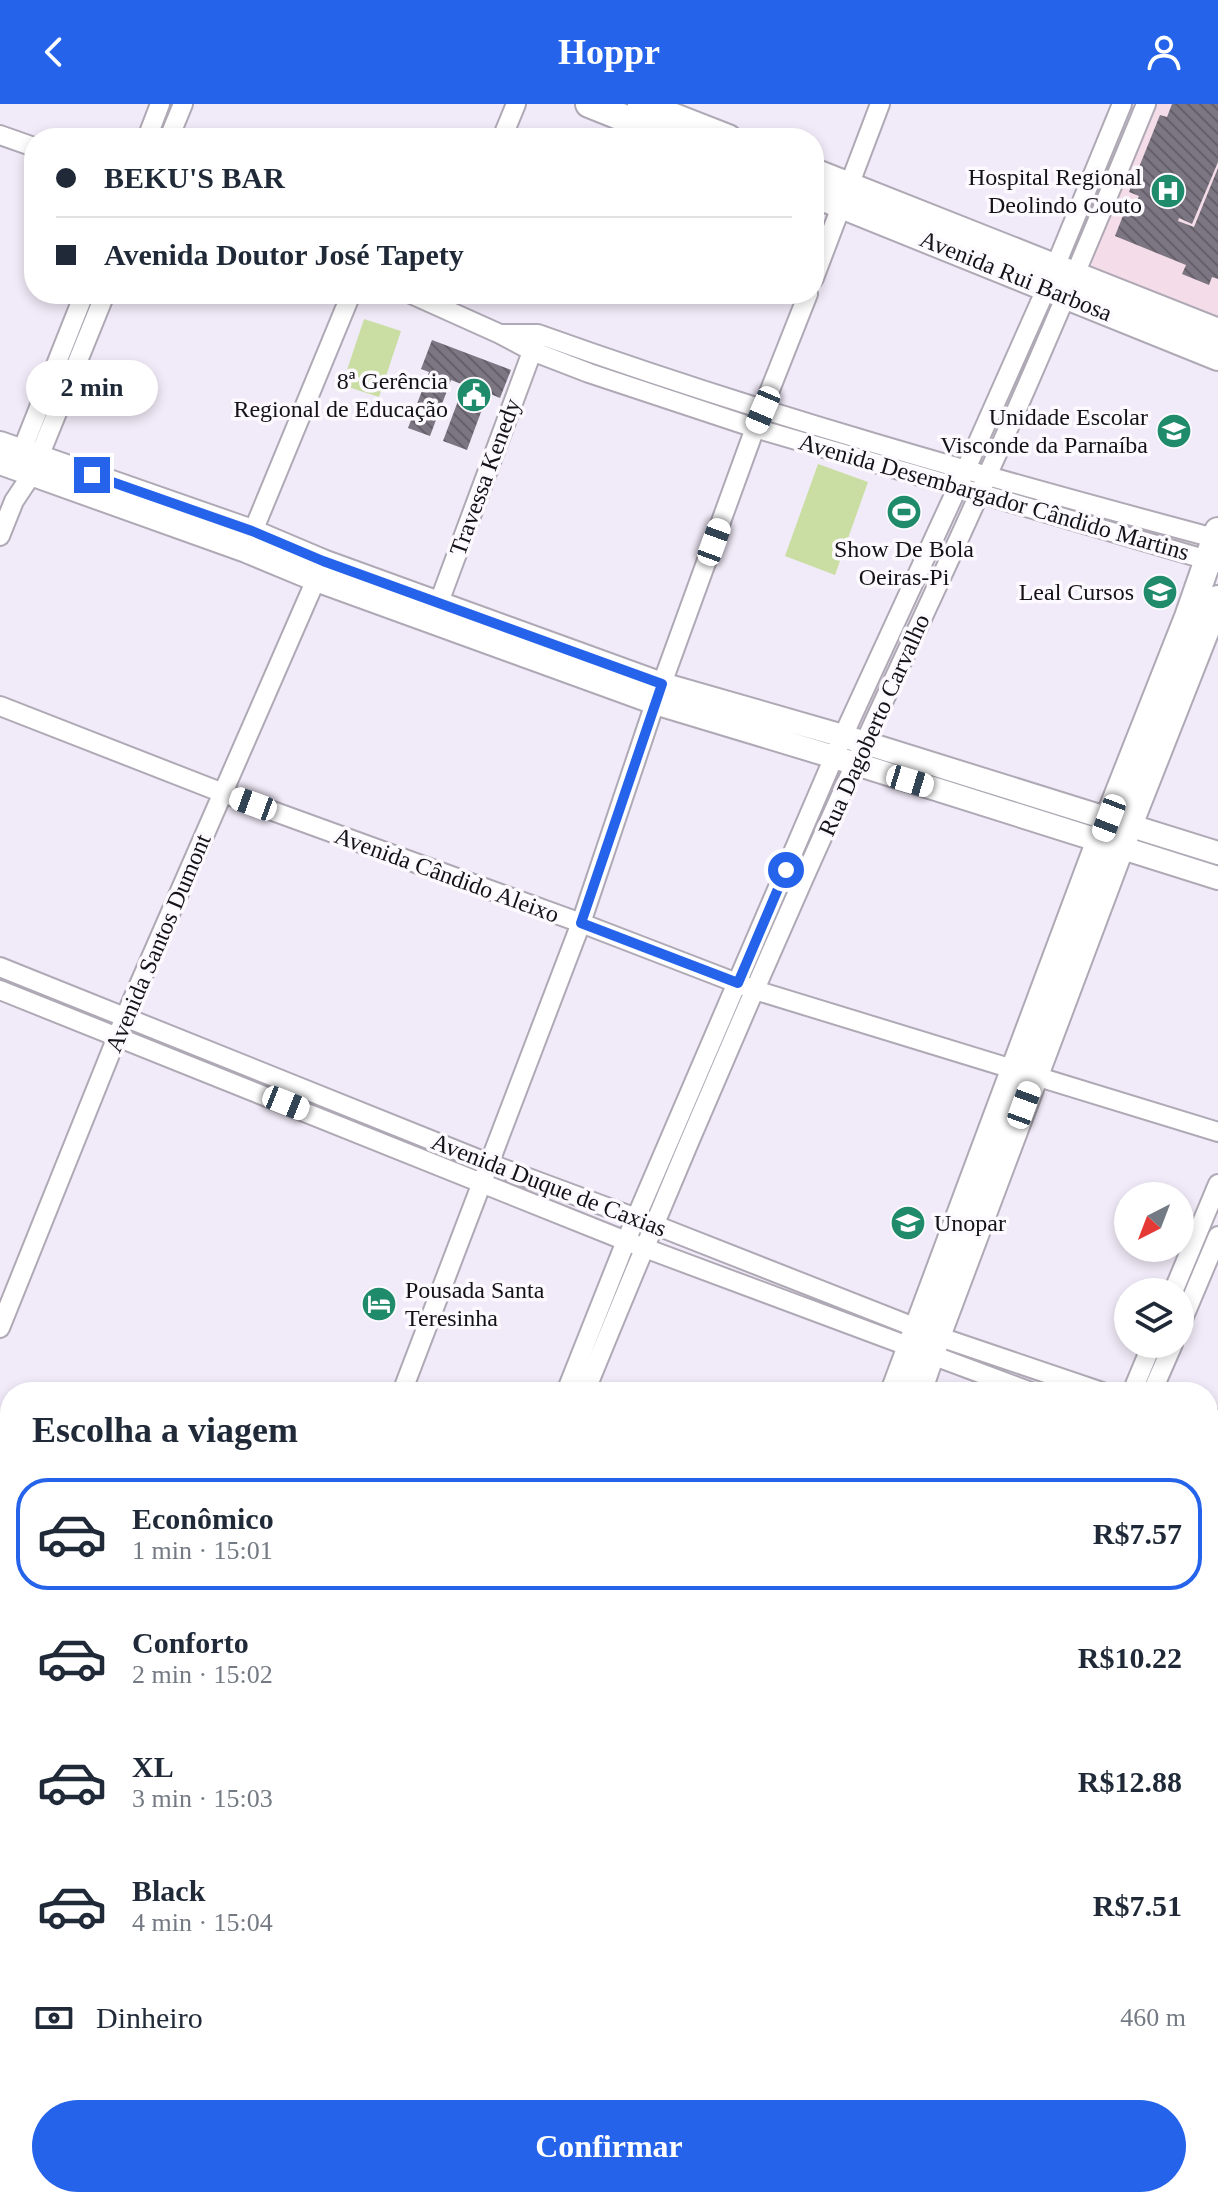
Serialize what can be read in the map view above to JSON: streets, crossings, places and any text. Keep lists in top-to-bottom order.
{
  "streets": {
    "main road": ["Avenida Rui Barbosa"],
    "street": [
      "Travessa Kenedy",
      "Avenida Desembargador Cândido Martins",
      "Rua Dagoberto Carvalho",
      "Avenida Cândido Aleixo",
      "Avenida Santos Dumont",
      "Avenida Duque de Caxias"
    ]
  },
  "crossings": [
    ["Avenida Rui Barbosa", "Rua Dagoberto Carvalho"],
    ["Travessa Kenedy", "Avenida Desembargador Cândido Martins"],
    ["Avenida Desembargador Cândido Martins", "Rua Dagoberto Carvalho"],
    ["Rua Dagoberto Carvalho", "Avenida Cândido Aleixo"],
    ["Rua Dagoberto Carvalho", "Avenida Duque de Caxias"],
    ["Avenida Cândido Aleixo", "Avenida Santos Dumont"],
    ["Avenida Santos Dumont", "Avenida Duque de Caxias"]
  ],
  "places": {
    "hospital": ["Hospital Regional Deolindo Couto"],
    "public building": ["8ª Gerência Regional de Educação"],
    "school or university": ["Unidade Escolar Visconde da Parnaíba", "Leal Cursos", "Unopar"],
    "sports": ["Show De Bola Oeiras-Pi"],
    "hotel": ["Pousada Santa Teresinha"]
  },
  "north": "bottom left",
  "page": {
    "header": "Hoppr",
    "banner": ["BEKU'S BAR", "Avenida Doutor José Tapety"],
    "bubble": "2 min",
    "heading": "Escolha a viagem",
    "list": [
      {
        "name": "Econômico",
        "note": "1 min · 15:01",
        "value": "R$7.57"
      },
      {
        "name": "Conforto",
        "note": "2 min · 15:02",
        "value": "R$10.22"
      },
      {
        "name": "XL",
        "note": "3 min · 15:03",
        "value": "R$12.88"
      },
      {
        "name": "Black",
        "note": "4 min · 15:04",
        "value": "R$7.51"
      }
    ],
    "pay": ["Dinheiro", "460 m"],
    "buttons": "Confirmar"
  }
}
